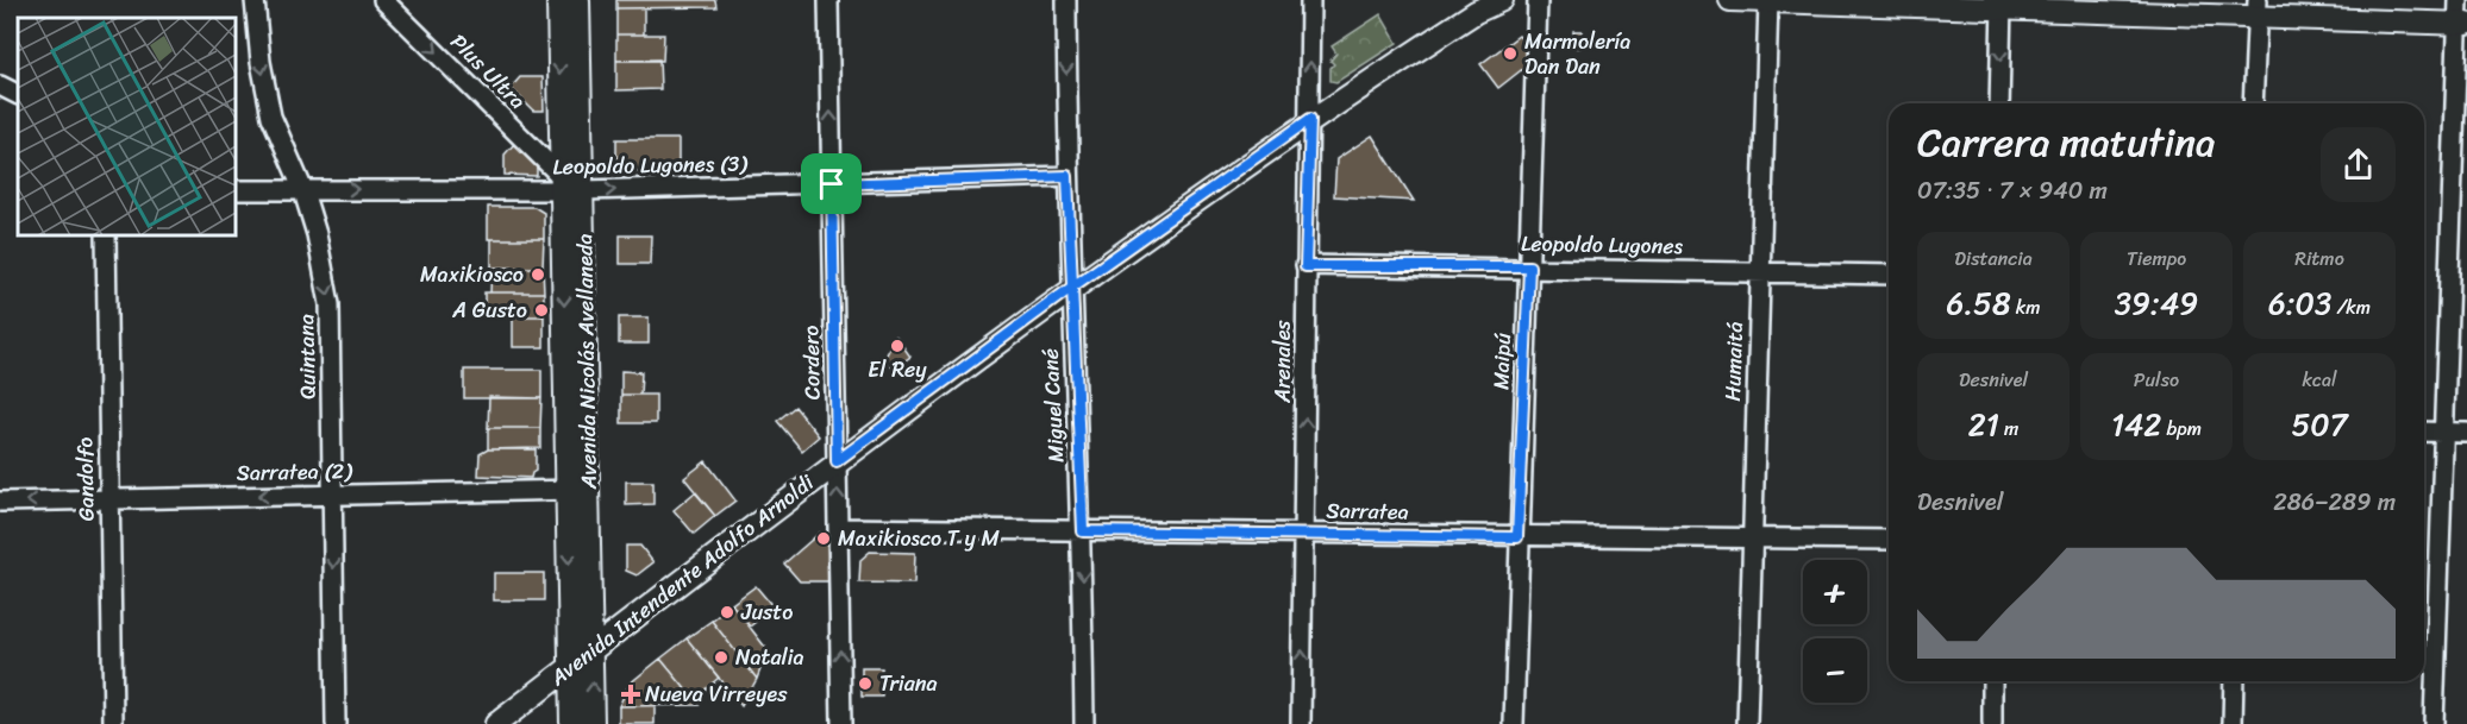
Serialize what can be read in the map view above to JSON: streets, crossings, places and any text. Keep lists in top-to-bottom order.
{
  "streets": {
    "main road": ["Avenida Nicolás Avellaneda", "Avenida Intendente Adolfo Arnoldi"],
    "street": [
      "Plus Ultra",
      "Leopoldo Lugones (3)",
      "Leopoldo Lugones",
      "Quintana",
      "Arenales",
      "Maipú",
      "Humaitá",
      "Cordero",
      "Miguel Cané",
      "Sarratea (2)",
      "Gandolfo",
      "Sarratea"
    ]
  },
  "crossings": [
    ["Plus Ultra", "Leopoldo Lugones (3)"],
    ["Plus Ultra", "Avenida Nicolás Avellaneda"],
    ["Leopoldo Lugones (3)", "Quintana"],
    ["Leopoldo Lugones (3)", "Avenida Nicolás Avellaneda"],
    ["Leopoldo Lugones (3)", "Cordero"],
    ["Leopoldo Lugones (3)", "Miguel Cané"],
    ["Leopoldo Lugones", "Arenales"],
    ["Leopoldo Lugones", "Maipú"],
    ["Leopoldo Lugones", "Humaitá"],
    ["Quintana", "Sarratea (2)"],
    ["Avenida Nicolás Avellaneda", "Sarratea (2)"],
    ["Avenida Nicolás Avellaneda", "Avenida Intendente Adolfo Arnoldi"],
    ["Arenales", "Sarratea"],
    ["Arenales", "Avenida Intendente Adolfo Arnoldi"],
    ["Maipú", "Sarratea"],
    ["Humaitá", "Sarratea"],
    ["Cordero", "Sarratea"],
    ["Cordero", "Avenida Intendente Adolfo Arnoldi"],
    ["Miguel Cané", "Sarratea"],
    ["Miguel Cané", "Avenida Intendente Adolfo Arnoldi"],
    ["Sarratea (2)", "Gandolfo"]
  ],
  "one_way": [
    "Plus Ultra",
    "Leopoldo Lugones (3)",
    "Quintana",
    "Arenales",
    "Cordero",
    "Miguel Cané",
    "Sarratea (2)"
  ],
  "places": {
    "other": [
      "Marmolería Dan Dan",
      "Maxikiosco",
      "A Gusto",
      "El Rey",
      "Maxikiosco T y M",
      "Justo",
      "Natalia",
      "Triana"
    ],
    "health": ["Nueva Virreyes"]
  },
  "page": {
    "heading": ["Carrera matutina", "07:35 · 7 × 940 m"],
    "stats": [
      ["Distancia", "6.58 km"],
      ["Tiempo", "39:49"],
      ["Ritmo", "6:03 /km"],
      ["Desnivel", "21 m"],
      ["Pulso", "142 bpm"],
      ["kcal", "507"]
    ],
    "chart": ["Desnivel", "286–289 m"],
    "map_buttons": ["+", "−"]
  }
}
